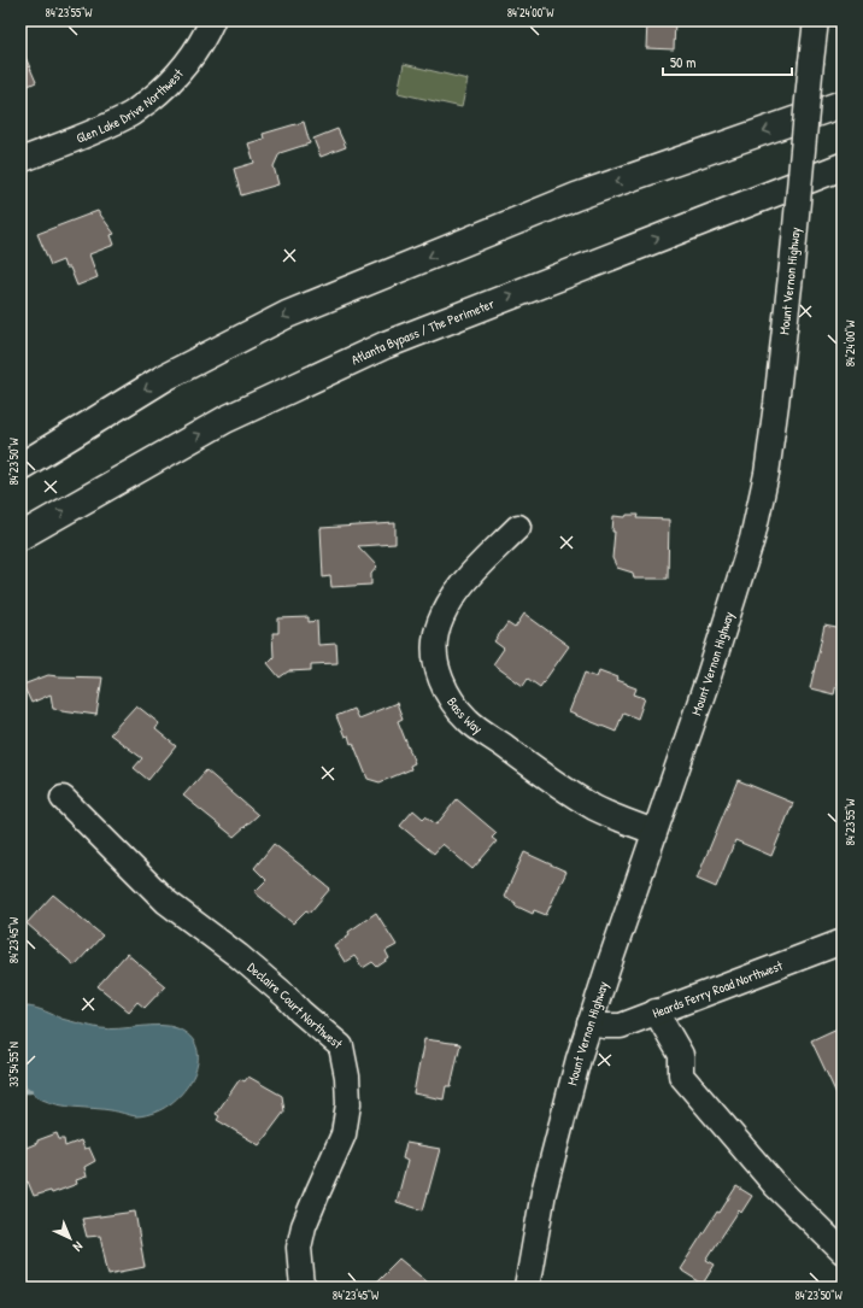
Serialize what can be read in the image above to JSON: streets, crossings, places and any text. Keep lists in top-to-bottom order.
{
  "streets": {
    "highway": ["Atlanta Bypass / The Perimeter"],
    "street": [
      "Glen Lake Drive Northwest",
      "Mount Vernon Highway",
      "Bass Way",
      "Heards Ferry Road Northwest",
      "Declaire Court Northwest"
    ]
  },
  "crossings": [
    ["Mount Vernon Highway", "Bass Way"],
    ["Mount Vernon Highway", "Heards Ferry Road Northwest"]
  ],
  "scale_bar": "50 m",
  "north": "bottom right",
  "coordinates": [
    "84°23'55\"W",
    "84°24'00\"W",
    "84°23'50\"W",
    "84°23'45\"W",
    "33°54'55\"N"
  ]
}
